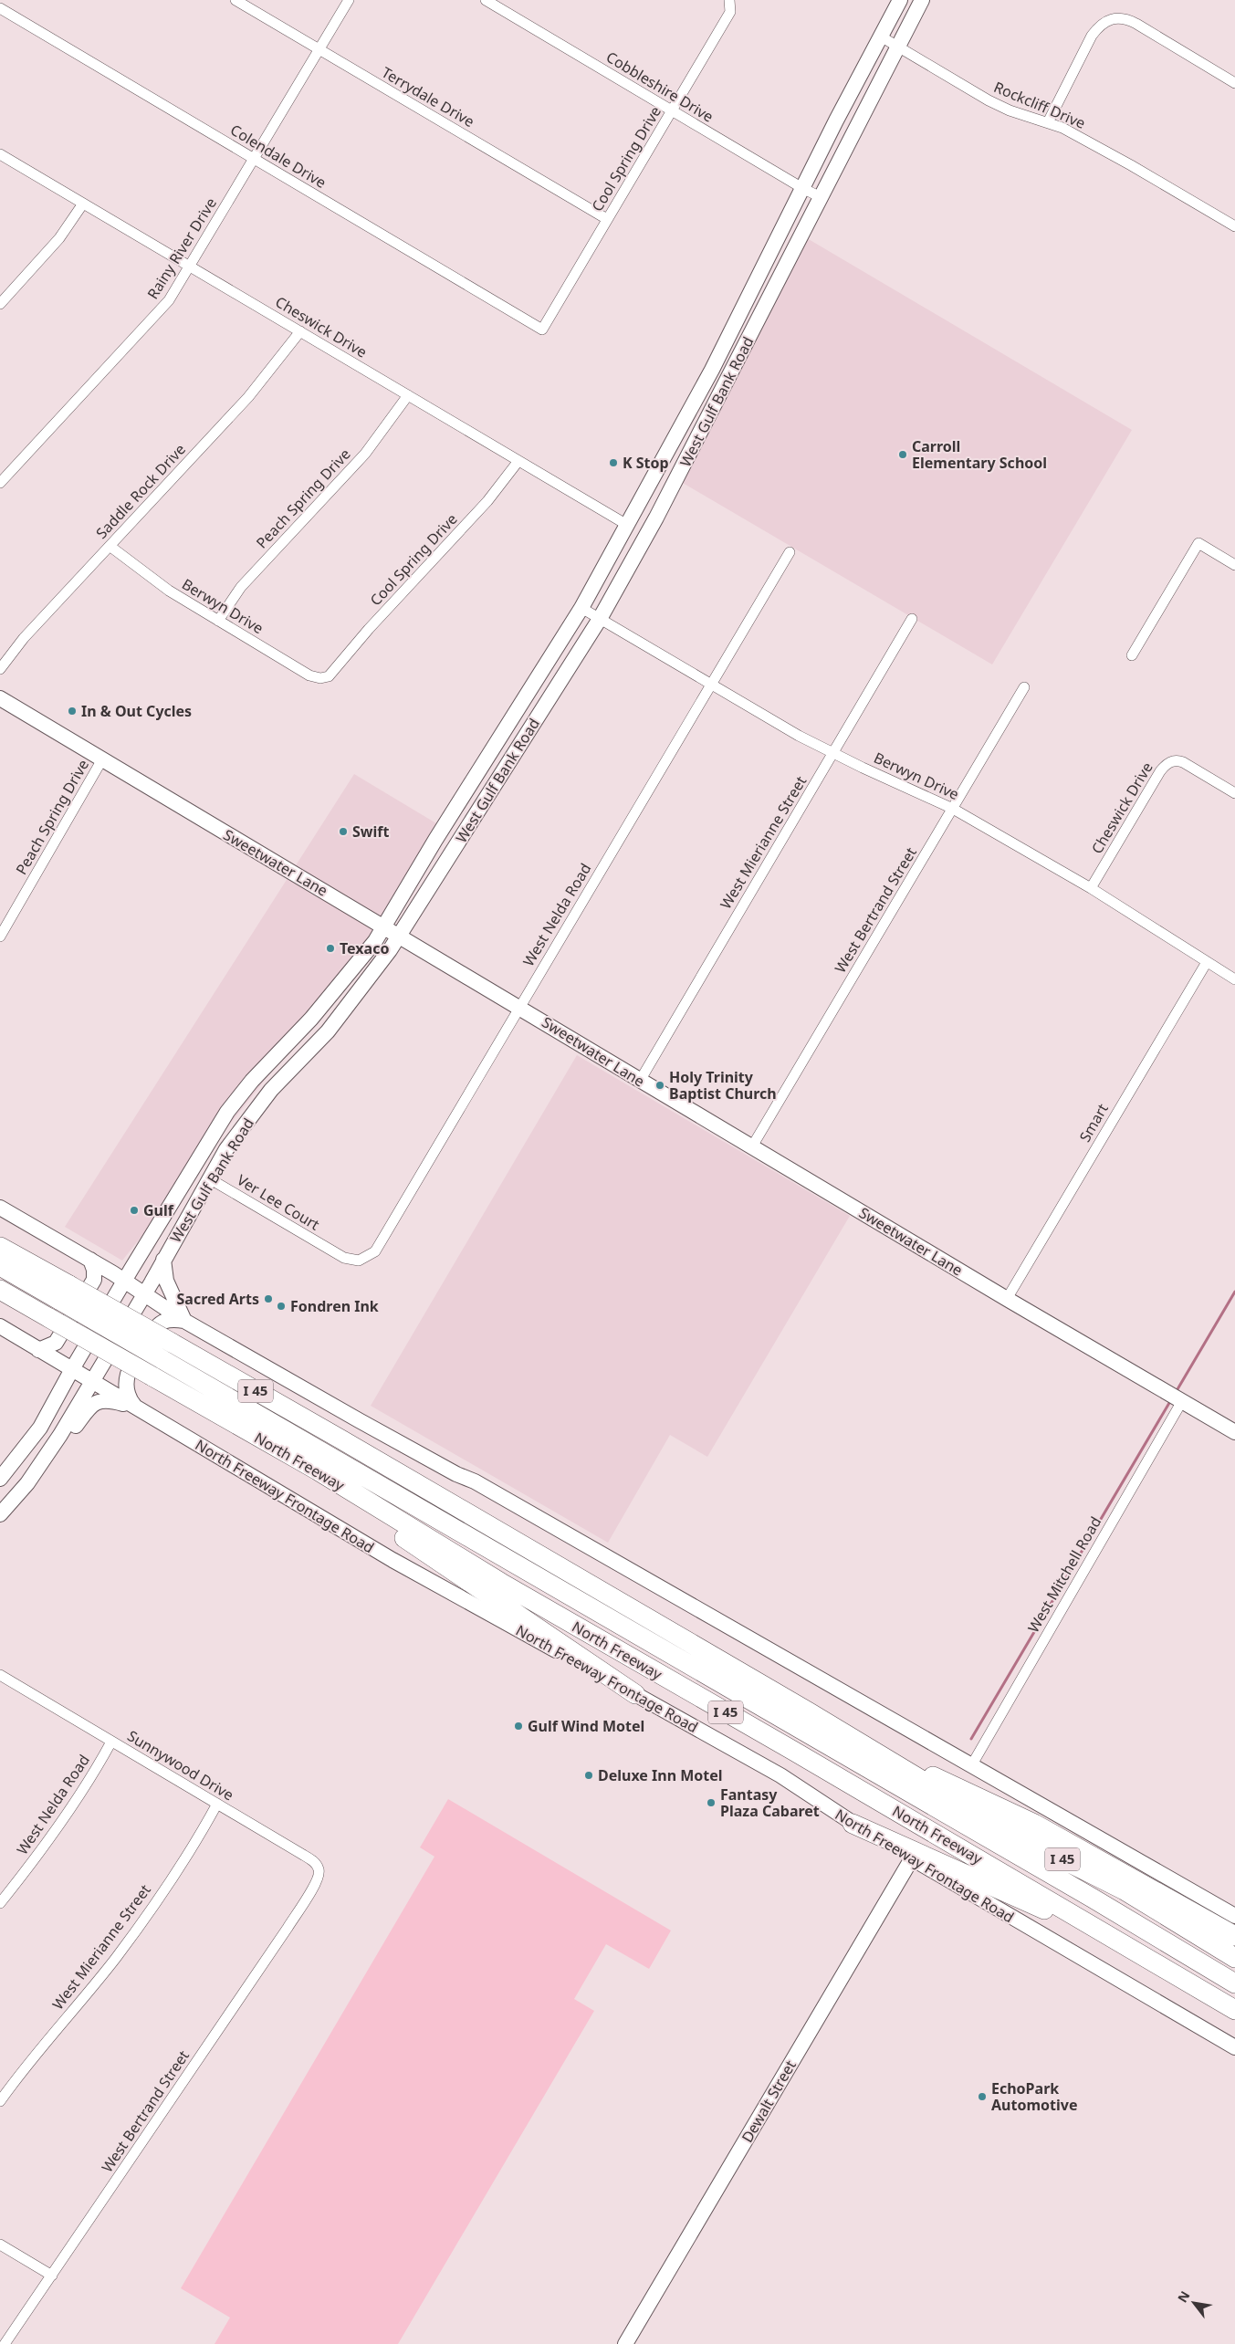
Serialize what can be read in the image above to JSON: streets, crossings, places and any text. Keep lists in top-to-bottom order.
{
  "streets": {
    "highway": ["I 45", "North Freeway"],
    "main road": [
      "West Gulf Bank Road",
      "Sweetwater Lane",
      "North Freeway Frontage Road",
      "Dewalt Street"
    ],
    "street": [
      "Cobbleshire Drive",
      "Terrydale Drive",
      "Rockcliff Drive",
      "Colendale Drive",
      "Cool Spring Drive",
      "Rainy River Drive",
      "Cheswick Drive",
      "Saddle Rock Drive",
      "Peach Spring Drive",
      "Berwyn Drive",
      "West Mierianne Street",
      "West Bertrand Street",
      "West Nelda Road",
      "Smart",
      "Ver Lee Court",
      "West Mitchell Road",
      "Sunnywood Drive"
    ]
  },
  "crossings": [
    ["Cobbleshire Drive", "Cool Spring Drive"],
    ["Cobbleshire Drive", "West Gulf Bank Road"],
    ["Terrydale Drive", "Cool Spring Drive"],
    ["Terrydale Drive", "Rainy River Drive"],
    ["Rockcliff Drive", "West Gulf Bank Road"],
    ["Colendale Drive", "Cool Spring Drive"],
    ["Colendale Drive", "Rainy River Drive"],
    ["Cool Spring Drive", "Cheswick Drive"],
    ["Cool Spring Drive", "Berwyn Drive"],
    ["Rainy River Drive", "Cheswick Drive"],
    ["Cheswick Drive", "West Gulf Bank Road"],
    ["Cheswick Drive", "Saddle Rock Drive"],
    ["Cheswick Drive", "Peach Spring Drive"],
    ["Cheswick Drive", "Berwyn Drive"],
    ["West Gulf Bank Road", "Berwyn Drive"],
    ["West Gulf Bank Road", "Sweetwater Lane"],
    ["West Gulf Bank Road", "Ver Lee Court"],
    ["West Gulf Bank Road", "North Freeway Frontage Road"],
    ["Saddle Rock Drive", "Berwyn Drive"],
    ["Peach Spring Drive", "Berwyn Drive"],
    ["Peach Spring Drive", "Sweetwater Lane"],
    ["Berwyn Drive", "West Mierianne Street"],
    ["Berwyn Drive", "West Bertrand Street"],
    ["Berwyn Drive", "West Nelda Road"],
    ["Berwyn Drive", "Smart"],
    ["West Mierianne Street", "Sweetwater Lane"],
    ["West Mierianne Street", "Sunnywood Drive"],
    ["Sweetwater Lane", "West Bertrand Street"],
    ["Sweetwater Lane", "West Nelda Road"],
    ["Sweetwater Lane", "Smart"],
    ["Sweetwater Lane", "West Mitchell Road"],
    ["West Bertrand Street", "Sunnywood Drive"],
    ["West Nelda Road", "Ver Lee Court"],
    ["West Nelda Road", "Sunnywood Drive"],
    ["North Freeway Frontage Road", "Dewalt Street"]
  ],
  "places": [
    "Carroll Elementary School",
    "K Stop",
    "In & Out Cycles",
    "Swift",
    "Texaco",
    "Holy Trinity Baptist Church",
    "Gulf",
    "Sacred Arts",
    "Fondren Ink",
    "Gulf Wind Motel",
    "Deluxe Inn Motel",
    "Fantasy Plaza Cabaret",
    "EchoPark Automotive"
  ],
  "north": "top left"
}
